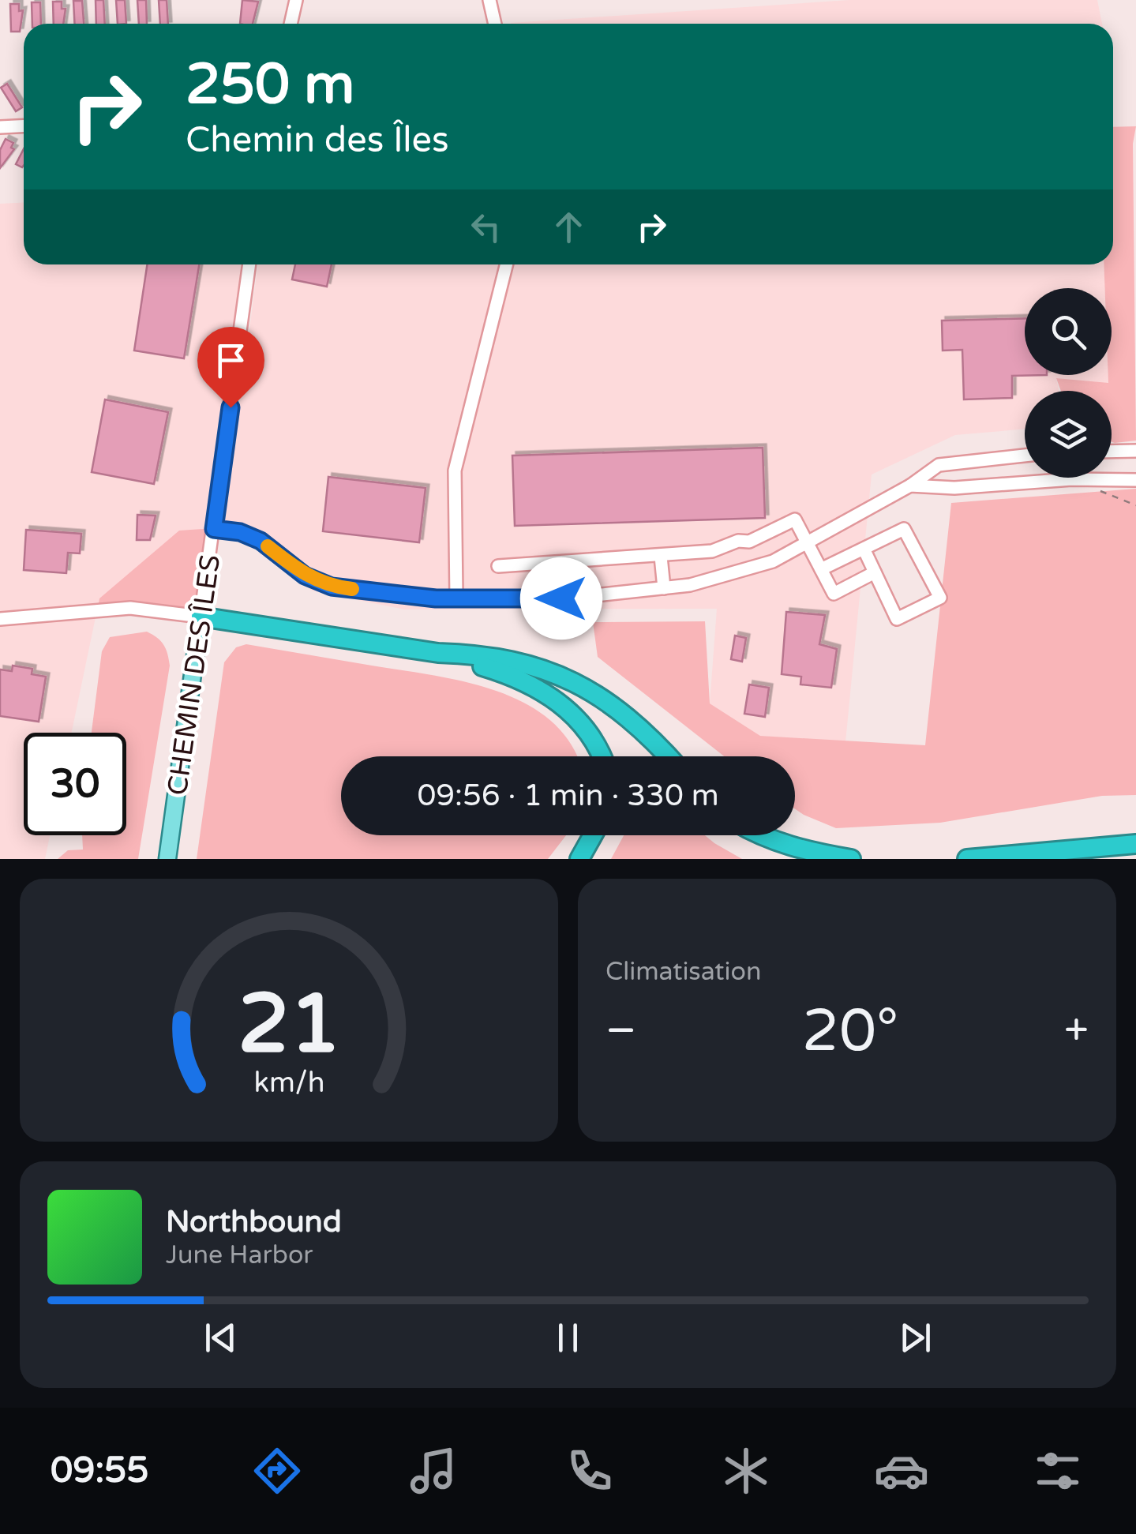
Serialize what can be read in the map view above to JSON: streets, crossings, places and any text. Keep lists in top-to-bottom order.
{
  "streets": {
    "main road": ["CHEMIN DES ÎLES"]
  },
  "page": {
    "turn": ["250 m", "Chemin des Îles"],
    "limit": "30",
    "trip": "09:56 · 1 min · 330 m",
    "tile": "Climatisation",
    "heat": ["−", "20°", "+"],
    "song": ["Northbound", "June Harbor"],
    "tabs": "09:55",
    "gauge": ["21", "km/h"]
  }
}
